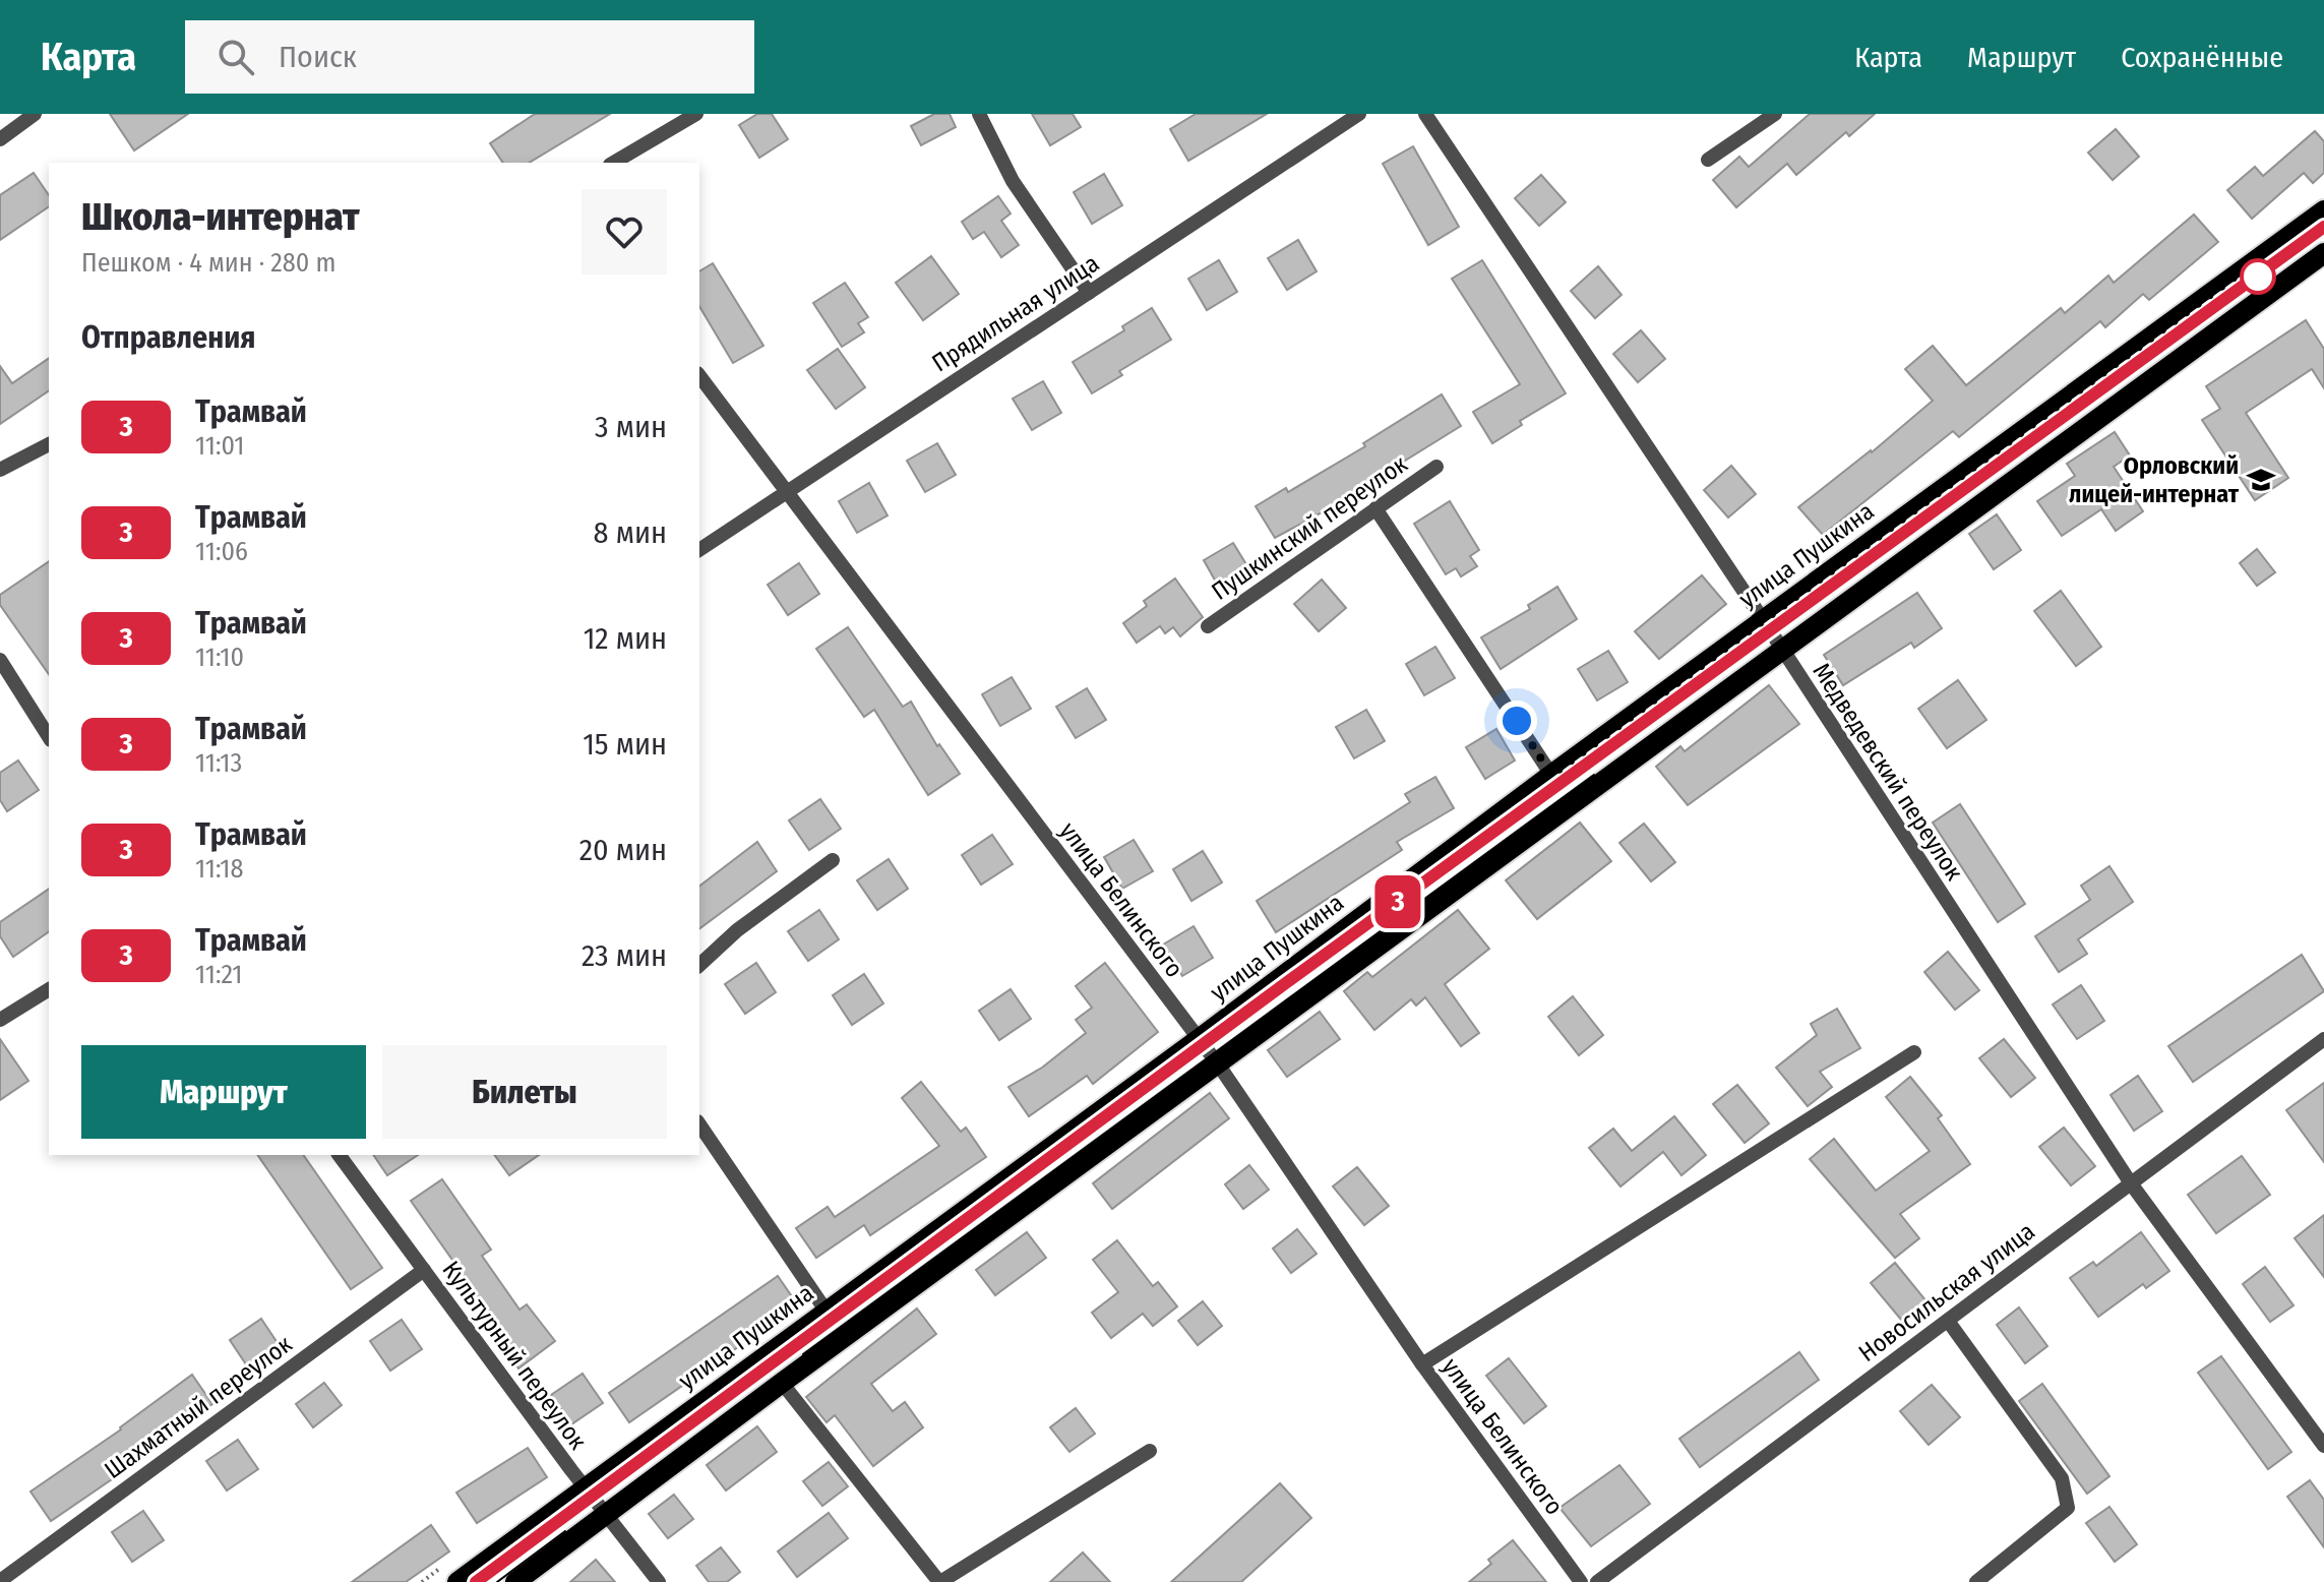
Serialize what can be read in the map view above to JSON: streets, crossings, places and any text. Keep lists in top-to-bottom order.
{
  "streets": {
    "main road": ["улица Пушкина"],
    "street": [
      "Прядильная улица",
      "Пушкинский переулок",
      "Медведевский переулок",
      "улица Белинского",
      "Новосильская улица",
      "Культурный переулок",
      "Шахматный переулок"
    ]
  },
  "crossings": [
    ["Прядильная улица", "улица Белинского"],
    ["улица Пушкина", "Медведевский переулок"],
    ["улица Пушкина", "улица Белинского"],
    ["улица Пушкина", "Культурный переулок"],
    ["Медведевский переулок", "Новосильская улица"],
    ["Культурный переулок", "Шахматный переулок"]
  ],
  "places": {
    "school or university": ["Орловский лицей-интернат"]
  },
  "lines": ["tram line 3"],
  "page": {
    "header": "Карта",
    "search": "Поиск",
    "nav": ["Карта", "Маршрут", "Сохранённые"],
    "on_map": "3",
    "heading": [
      ["Школа-интернат", "Пешком · 4 мин · 280 m"],
      "Отправления"
    ],
    "list": [
      {
        "mark": "3",
        "name": "Трамвай",
        "note": "11:01",
        "value": "3 мин"
      },
      {
        "mark": "3",
        "name": "Трамвай",
        "note": "11:06",
        "value": "8 мин"
      },
      {
        "mark": "3",
        "name": "Трамвай",
        "note": "11:10",
        "value": "12 мин"
      },
      {
        "mark": "3",
        "name": "Трамвай",
        "note": "11:13",
        "value": "15 мин"
      },
      {
        "mark": "3",
        "name": "Трамвай",
        "note": "11:18",
        "value": "20 мин"
      },
      {
        "mark": "3",
        "name": "Трамвай",
        "note": "11:21",
        "value": "23 мин"
      }
    ],
    "buttons": ["Маршрут", "Билеты"]
  }
}
